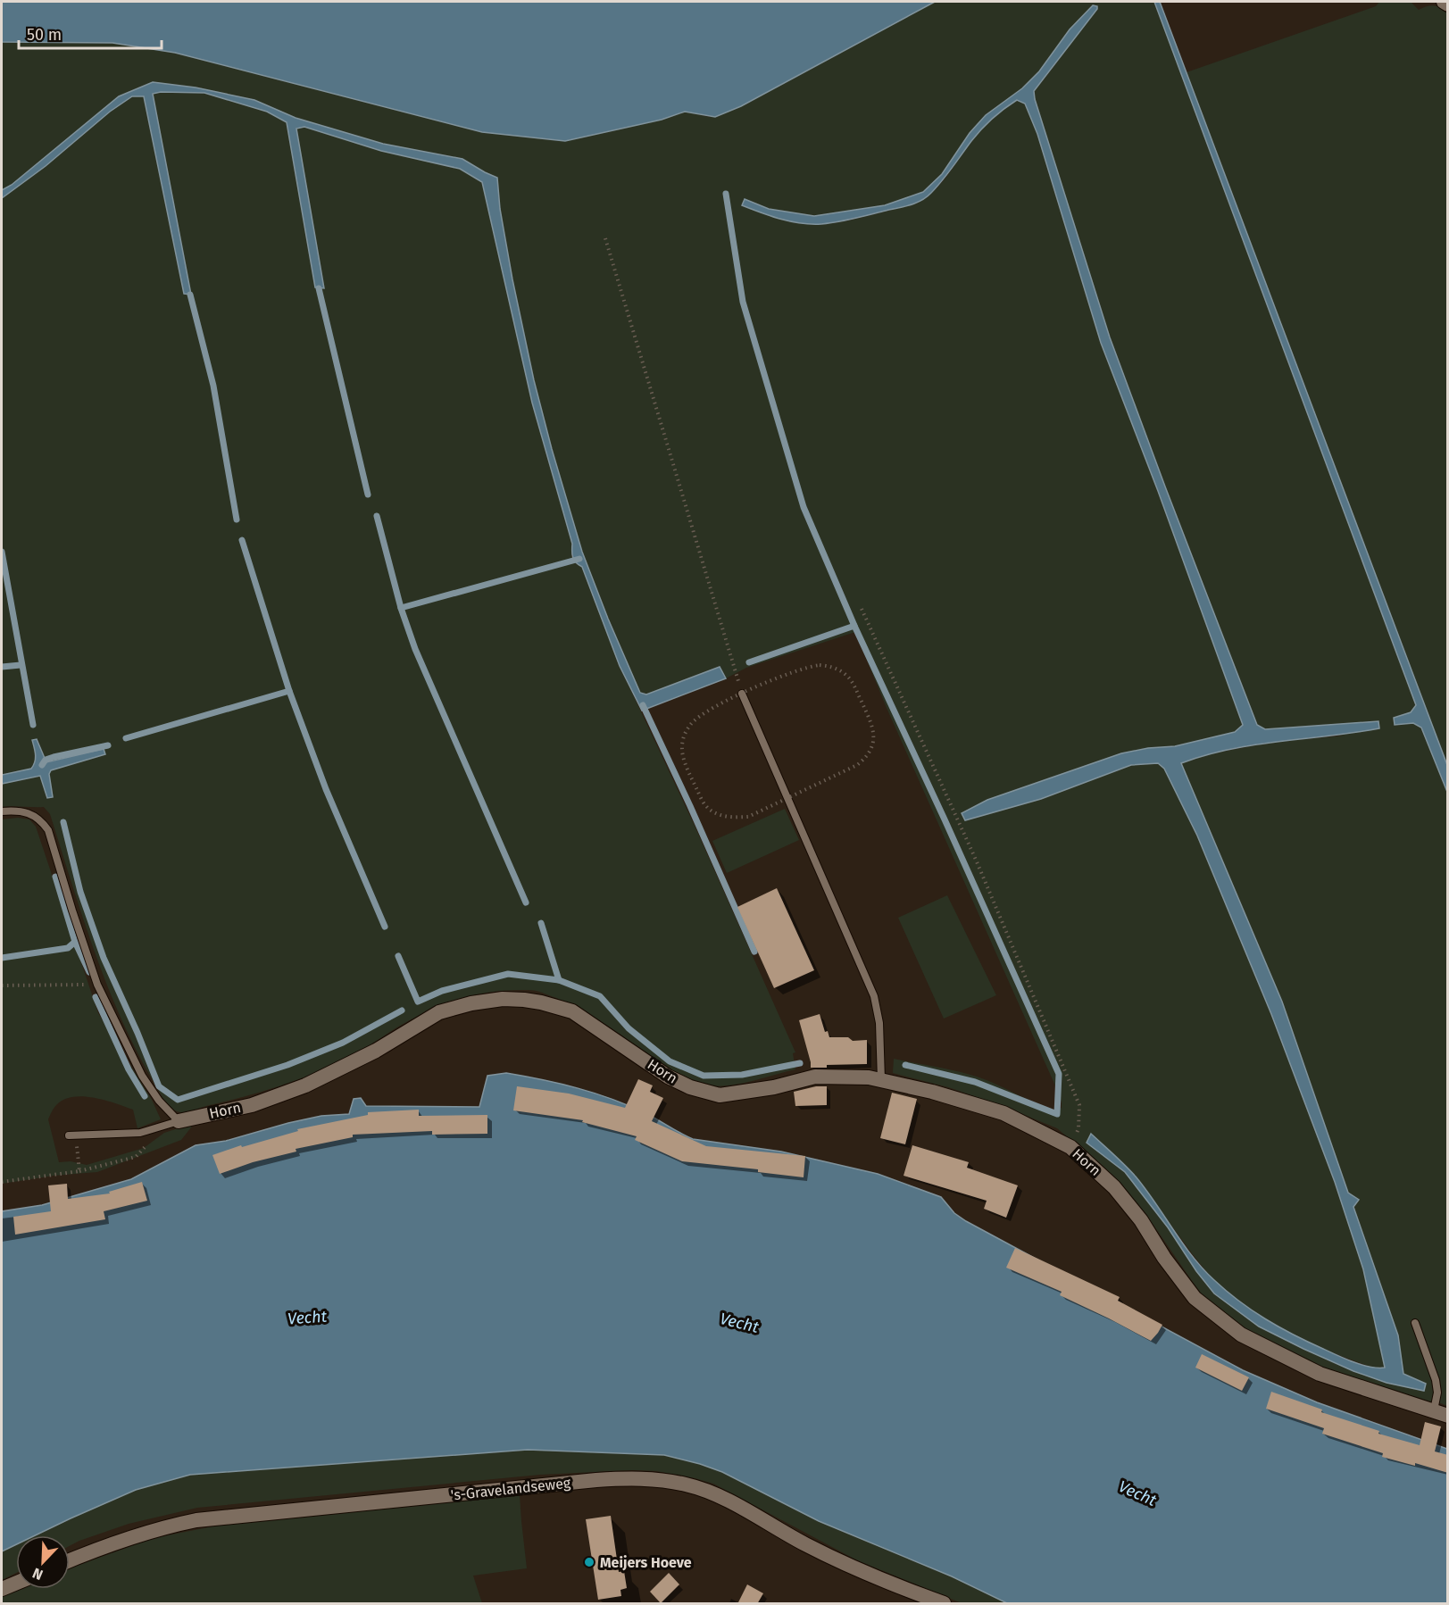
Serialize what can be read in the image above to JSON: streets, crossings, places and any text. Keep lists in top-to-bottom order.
{
  "streets": {
    "street": ["Horn", "'s-Gravelandseweg"]
  },
  "water": ["Vecht"],
  "places": ["Meijers Hoeve"],
  "scale_bar": "50 m",
  "north": "bottom left"
}
